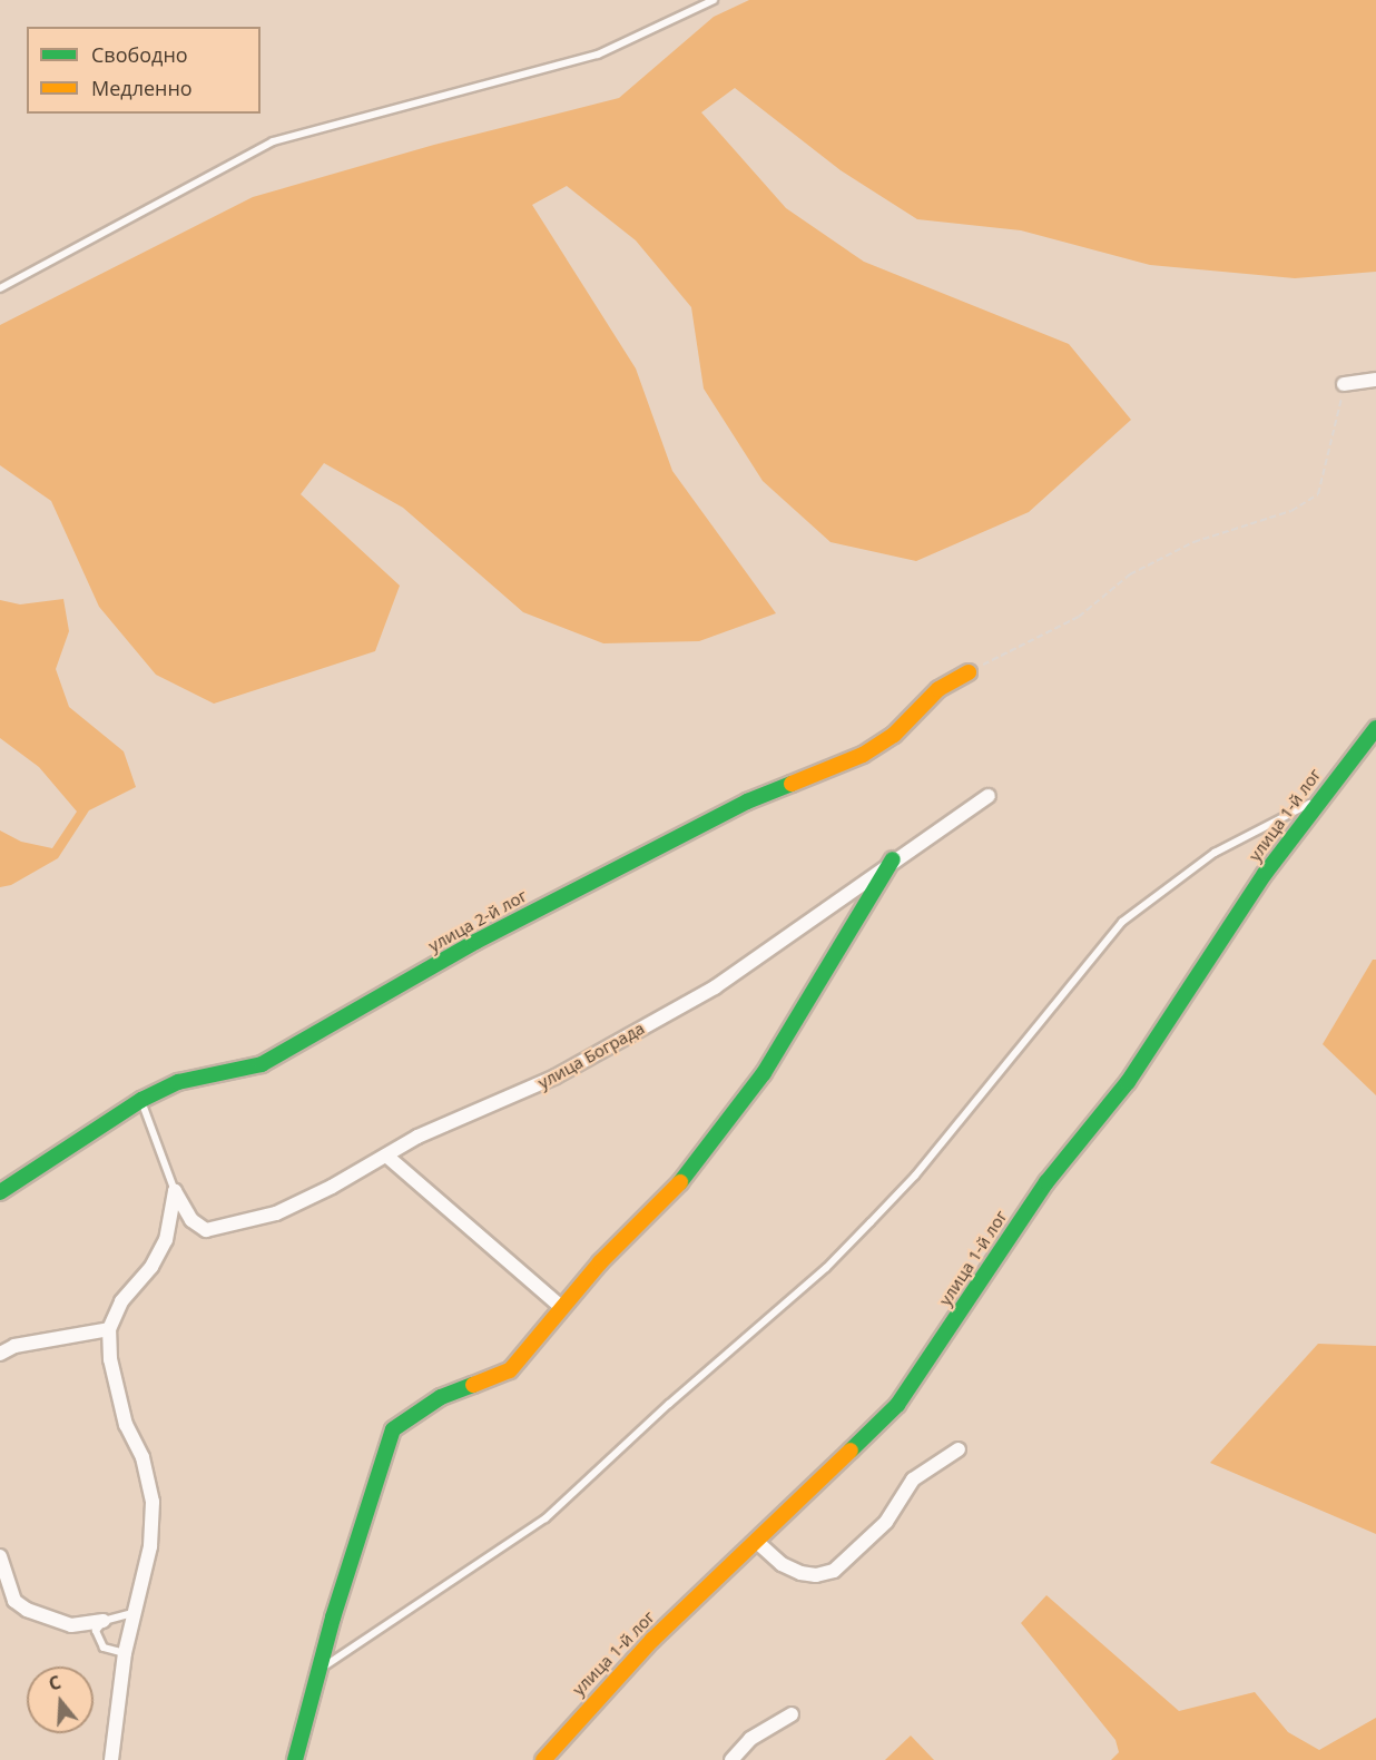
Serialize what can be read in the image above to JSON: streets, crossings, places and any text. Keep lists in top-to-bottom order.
{
  "streets": {
    "street": ["улица 1-й лог", "улица 2-й лог", "улица Бограда"]
  },
  "legend": ["Свободно", "Медленно"],
  "north": "top"
}
